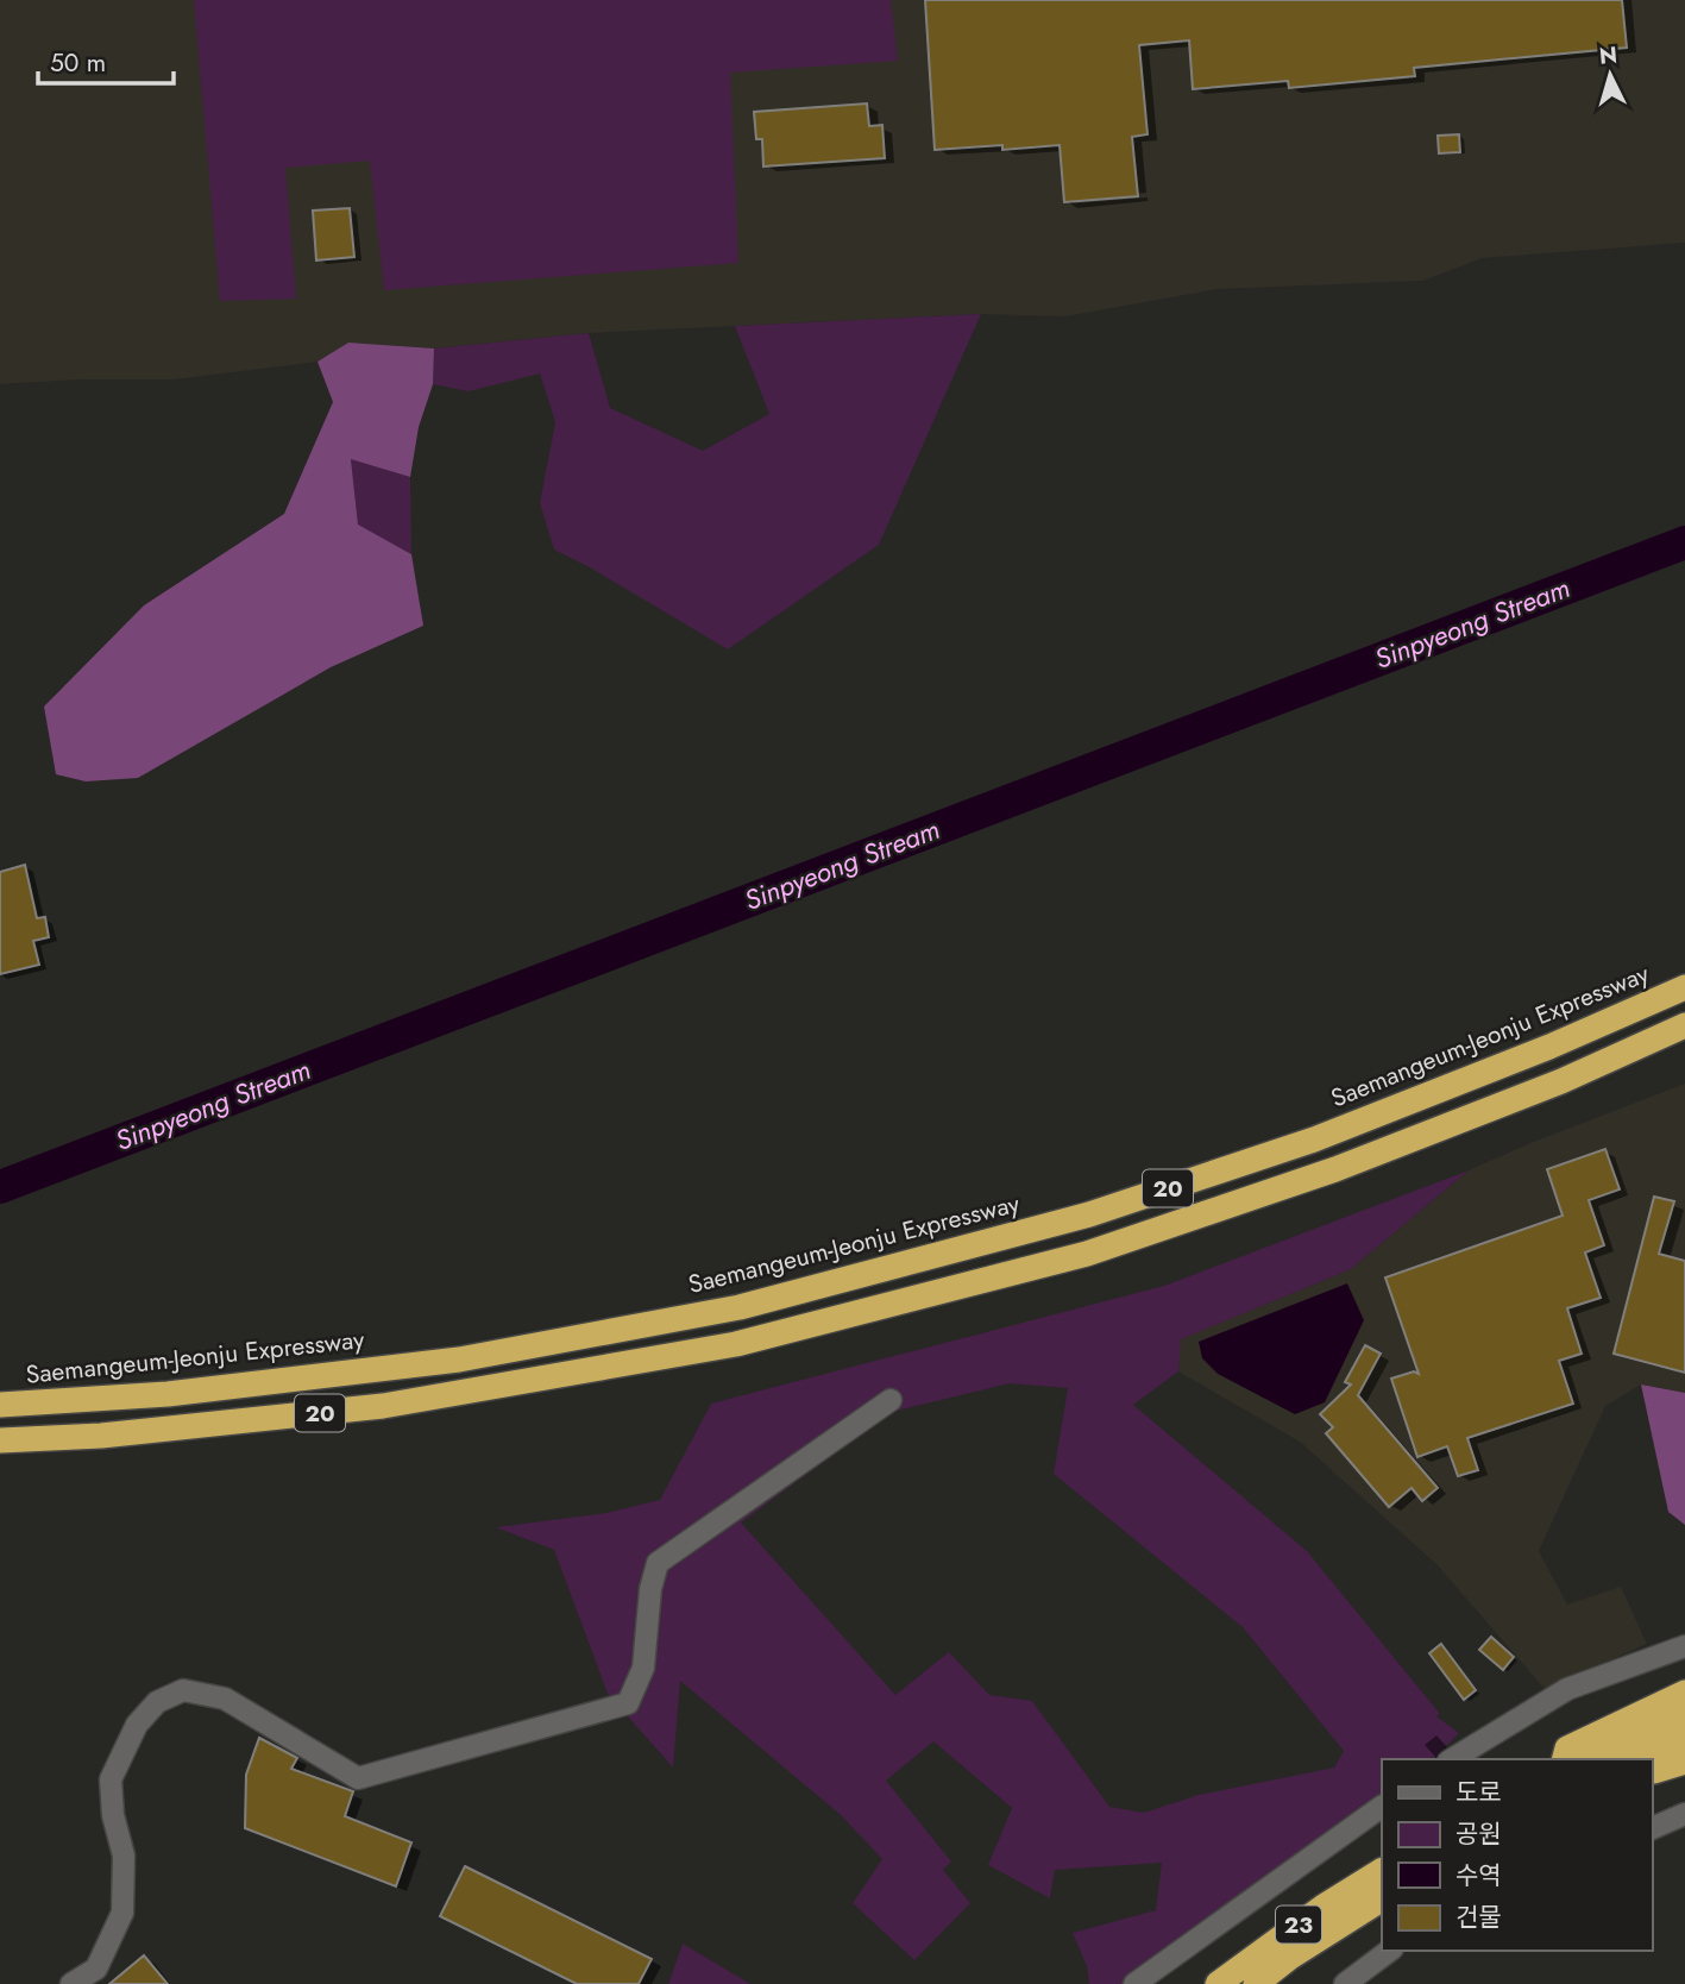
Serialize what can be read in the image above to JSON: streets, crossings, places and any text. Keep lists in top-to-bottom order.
{
  "streets": {
    "highway": ["Saemangeum-Jeonju Expressway", "20", "23"]
  },
  "water": ["Sinpyeong Stream"],
  "legend": [
    "도로",
    "공원",
    "수역",
    "건물"
  ],
  "scale_bar": "50 m",
  "north": "top"
}
